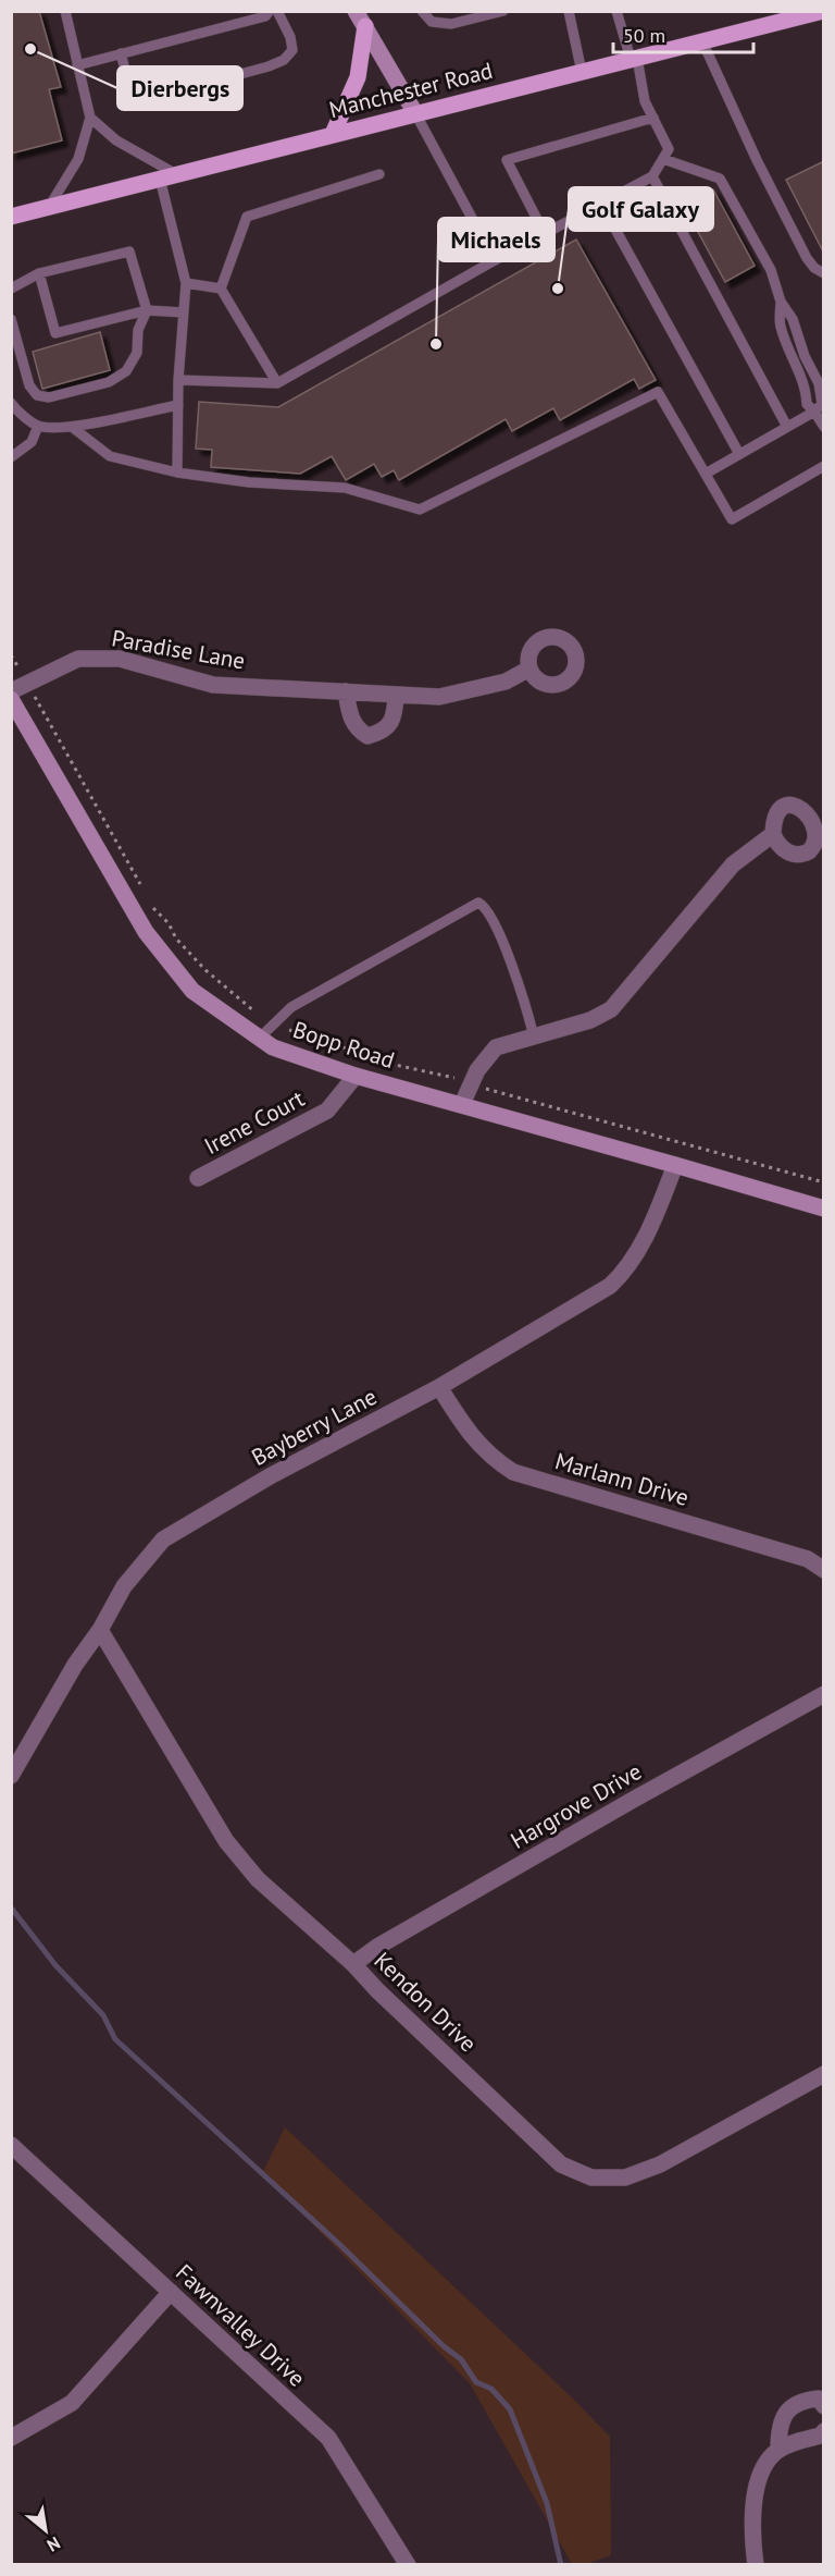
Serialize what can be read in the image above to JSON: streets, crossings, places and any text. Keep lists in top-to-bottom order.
{
  "streets": {
    "main road": ["Manchester Road"],
    "street": [
      "Paradise Lane",
      "Bopp Road",
      "Irene Court",
      "Bayberry Lane",
      "Marlann Drive",
      "Hargrove Drive",
      "Kendon Drive",
      "Fawnvalley Drive"
    ]
  },
  "crossings": [
    ["Bopp Road", "Irene Court"],
    ["Bopp Road", "Bayberry Lane"],
    ["Bayberry Lane", "Marlann Drive"],
    ["Bayberry Lane", "Kendon Drive"],
    ["Hargrove Drive", "Kendon Drive"]
  ],
  "places": ["Dierbergs", "Golf Galaxy", "Michaels"],
  "scale_bar": "50 m",
  "north": "bottom right"
}
